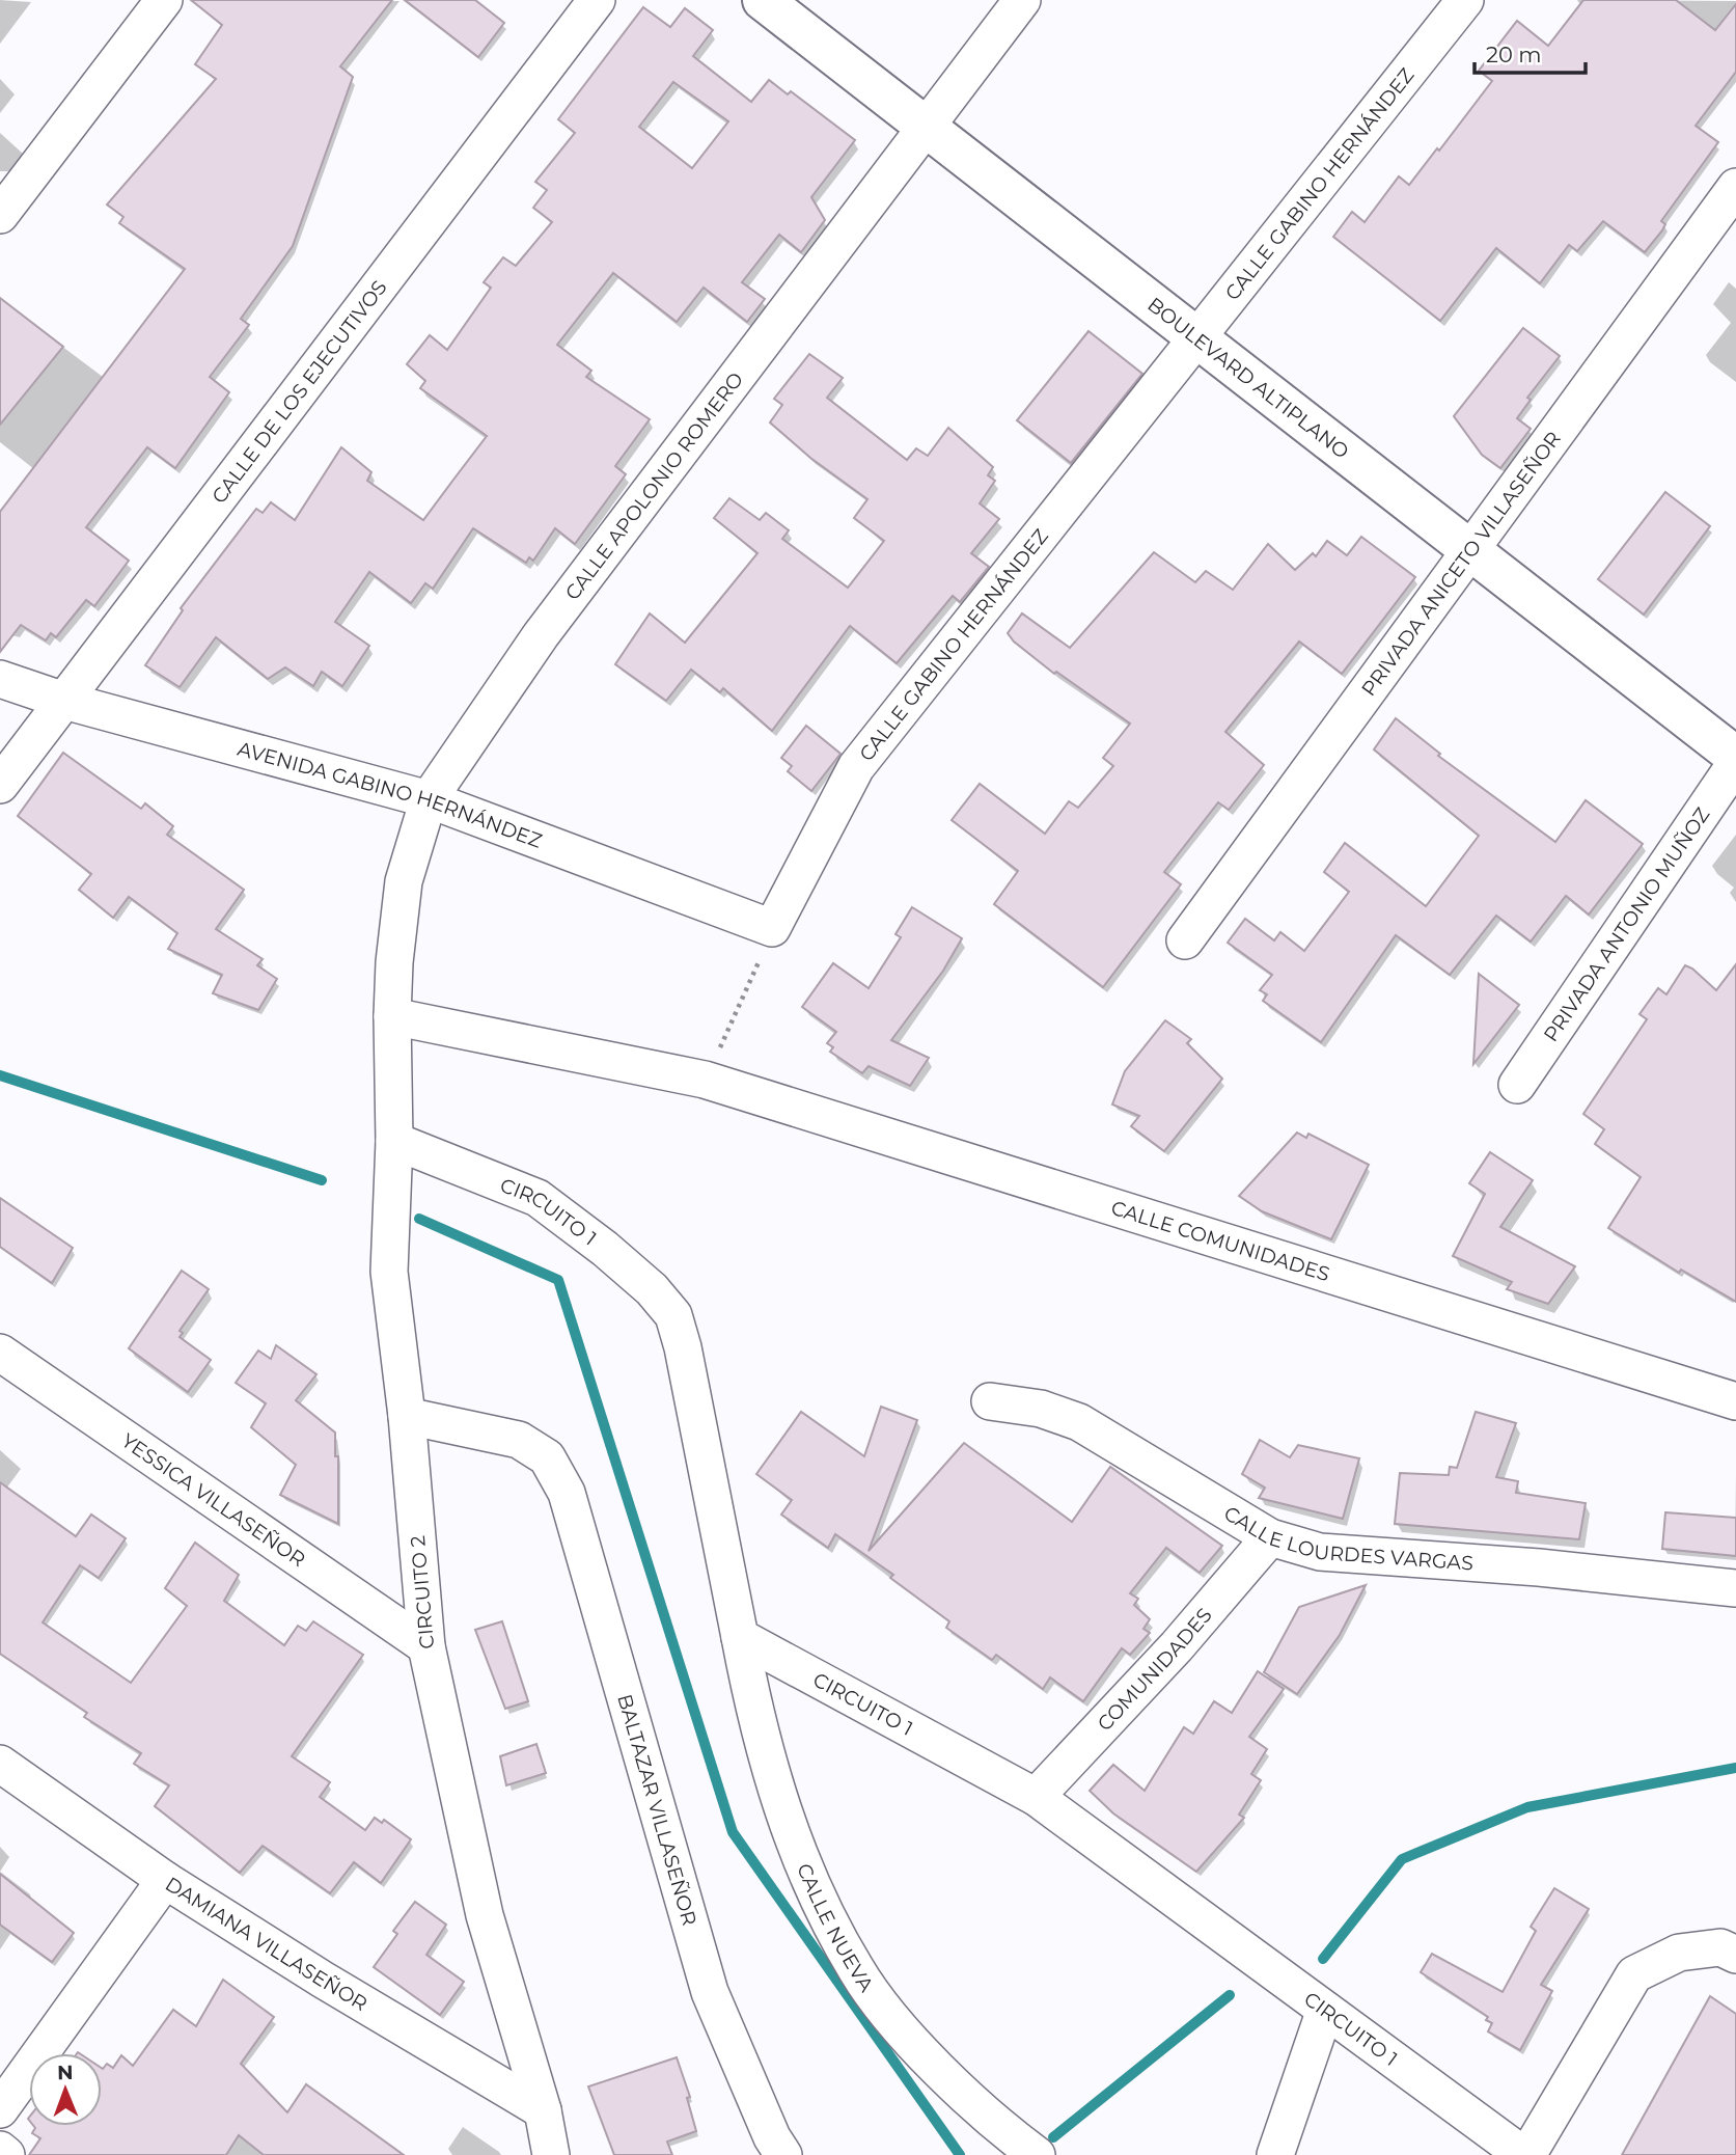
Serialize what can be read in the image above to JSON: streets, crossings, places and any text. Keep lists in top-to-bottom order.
{
  "streets": {
    "street": [
      "CALLE GABINO HERNÁNDEZ",
      "BOULEVARD ALTIPLANO",
      "CALLE DE LOS EJECUTIVOS",
      "CALLE APOLONIO ROMERO",
      "PRIVADA ANICETO VILLASEÑOR",
      "AVENIDA GABINO HERNÁNDEZ",
      "PRIVADA ANTONIO MUÑOZ",
      "CIRCUITO 1",
      "CALLE COMUNIDADES",
      "YESSICA VILLASEÑOR",
      "CALLE LOURDES VARGAS",
      "CIRCUITO 2",
      "COMUNIDADES",
      "BALTAZAR VILLASEÑOR",
      "CALLE NUEVA",
      "DAMIANA VILLASEÑOR"
    ]
  },
  "crossings": [
    ["CALLE GABINO HERNÁNDEZ", "BOULEVARD ALTIPLANO"],
    ["CALLE GABINO HERNÁNDEZ", "AVENIDA GABINO HERNÁNDEZ"],
    ["BOULEVARD ALTIPLANO", "CALLE APOLONIO ROMERO"],
    ["BOULEVARD ALTIPLANO", "PRIVADA ANICETO VILLASEÑOR"],
    ["CALLE DE LOS EJECUTIVOS", "AVENIDA GABINO HERNÁNDEZ"],
    ["CALLE APOLONIO ROMERO", "AVENIDA GABINO HERNÁNDEZ"],
    ["CALLE APOLONIO ROMERO", "CIRCUITO 2"],
    ["CIRCUITO 1", "CIRCUITO 2"],
    ["CIRCUITO 1", "COMUNIDADES"],
    ["CIRCUITO 1", "CALLE NUEVA"],
    ["YESSICA VILLASEÑOR", "CIRCUITO 2"],
    ["CALLE LOURDES VARGAS", "COMUNIDADES"],
    ["CIRCUITO 2", "BALTAZAR VILLASEÑOR"],
    ["CIRCUITO 2", "DAMIANA VILLASEÑOR"]
  ],
  "scale_bar": "20 m",
  "north": "top"
}
